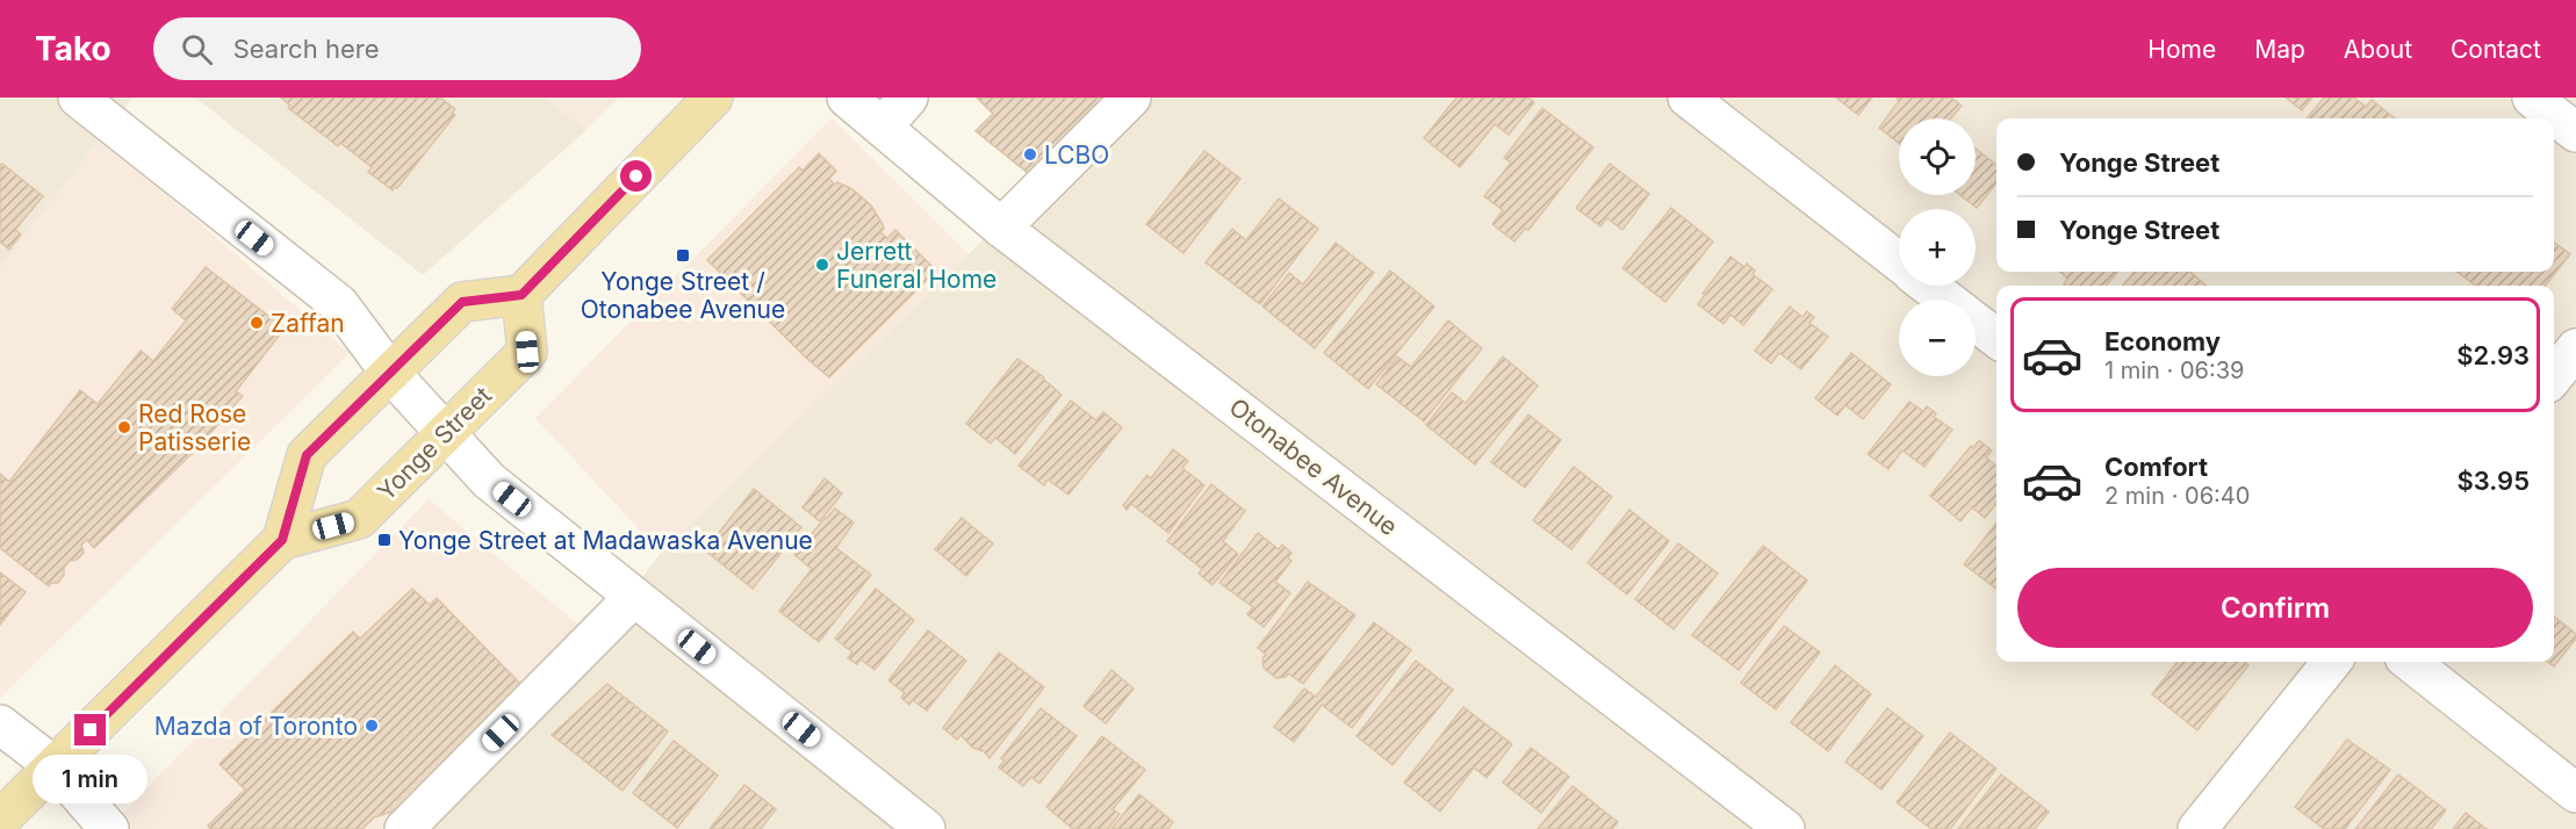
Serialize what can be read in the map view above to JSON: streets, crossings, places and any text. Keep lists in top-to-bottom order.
{
  "streets": {
    "main road": ["Yonge Street"],
    "street": ["Otonabee Avenue"]
  },
  "places": {
    "other": [
      "LCBO",
      "Jerrett Funeral Home",
      "Zaffan",
      "Red Rose Patisserie",
      "Mazda of Toronto"
    ],
    "transit": ["Yonge Street / Otonabee Avenue", "Yonge Street at Madawaska Avenue"]
  },
  "page": {
    "header": "Tako",
    "search": "Search here",
    "nav": [
      "Home",
      "Map",
      "About",
      "Contact"
    ],
    "map_buttons": ["+", "−"],
    "banner": ["Yonge Street", "Yonge Street"],
    "list": [
      {
        "name": "Economy",
        "note": "1 min · 06:39",
        "value": "$2.93"
      },
      {
        "name": "Comfort",
        "note": "2 min · 06:40",
        "value": "$3.95"
      }
    ],
    "buttons": "Confirm",
    "bubble": "1 min"
  }
}
